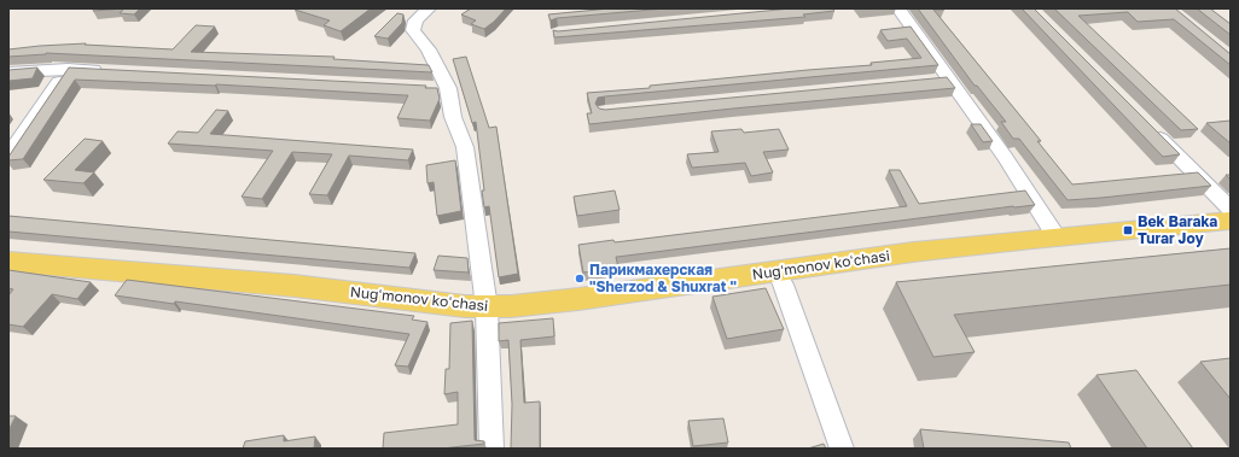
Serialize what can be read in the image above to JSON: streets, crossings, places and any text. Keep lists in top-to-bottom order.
{
  "streets": {
    "main road": ["Nugʻmonov koʻchasi"]
  },
  "places": {
    "transit": ["Bek Baraka Turar Joy"],
    "other": ["Парикмахерская \"Sherzod & Shuxrat \""]
  }
}
